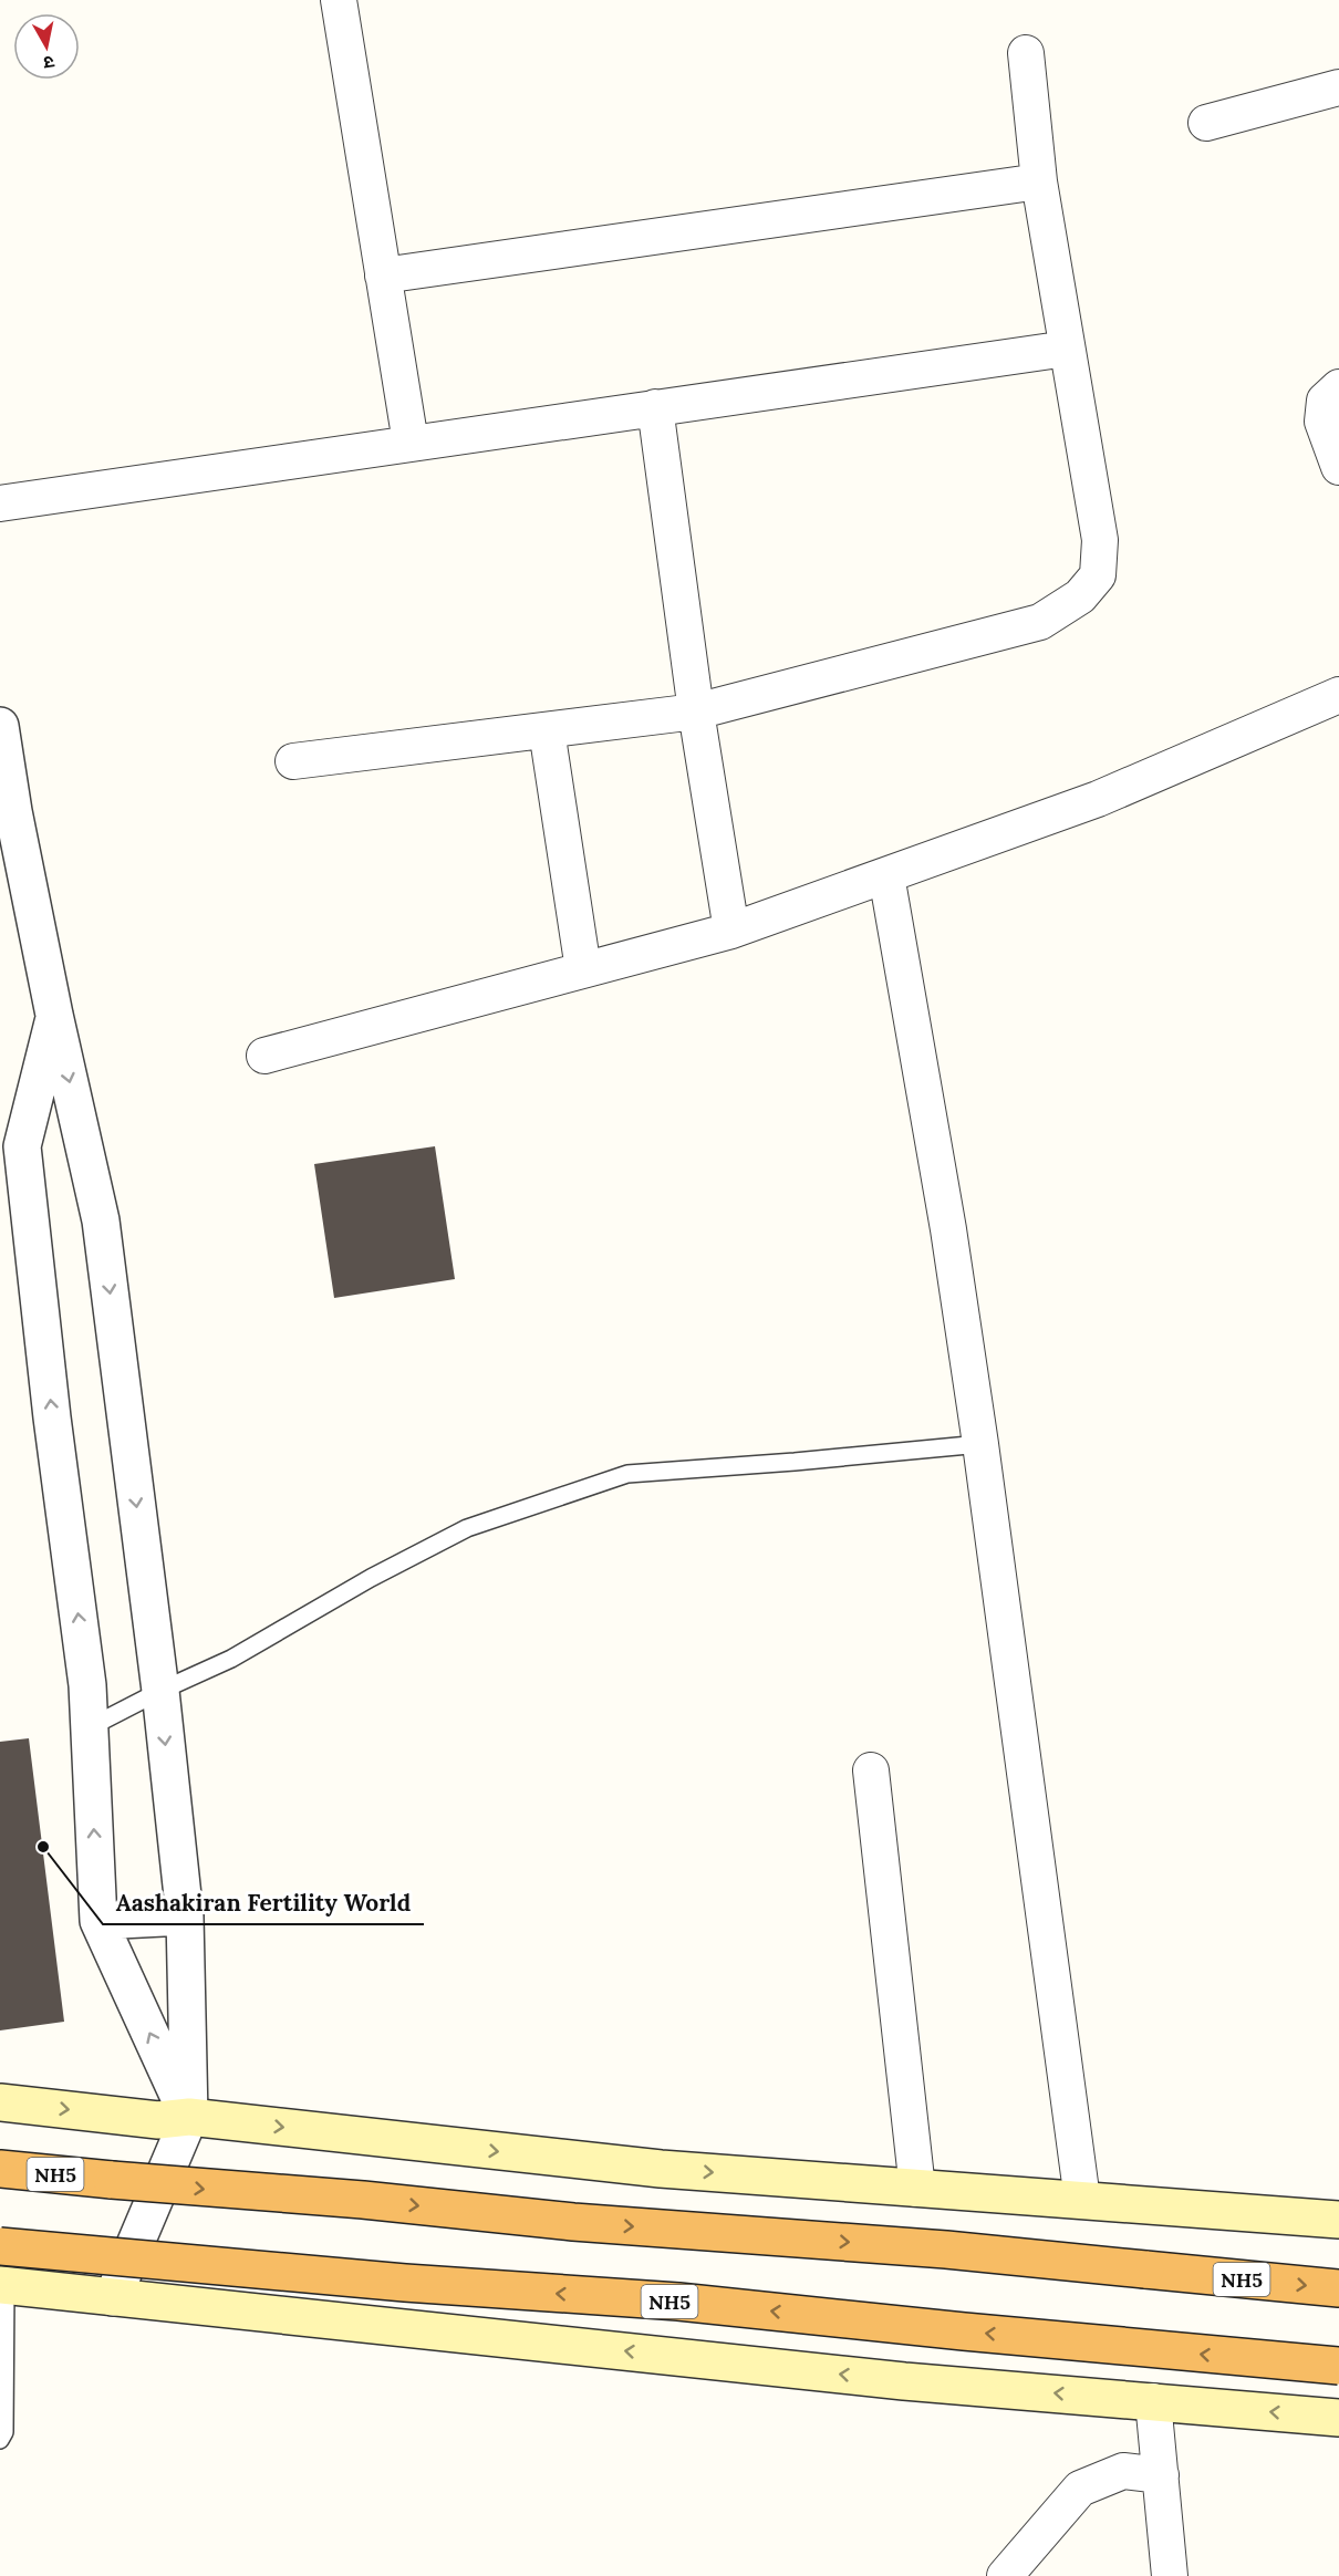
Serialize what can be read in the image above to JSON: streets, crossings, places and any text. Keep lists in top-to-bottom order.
{
  "streets": {
    "highway": ["NH5"]
  },
  "places": ["Aashakiran Fertility World"],
  "north": "bottom"
}
